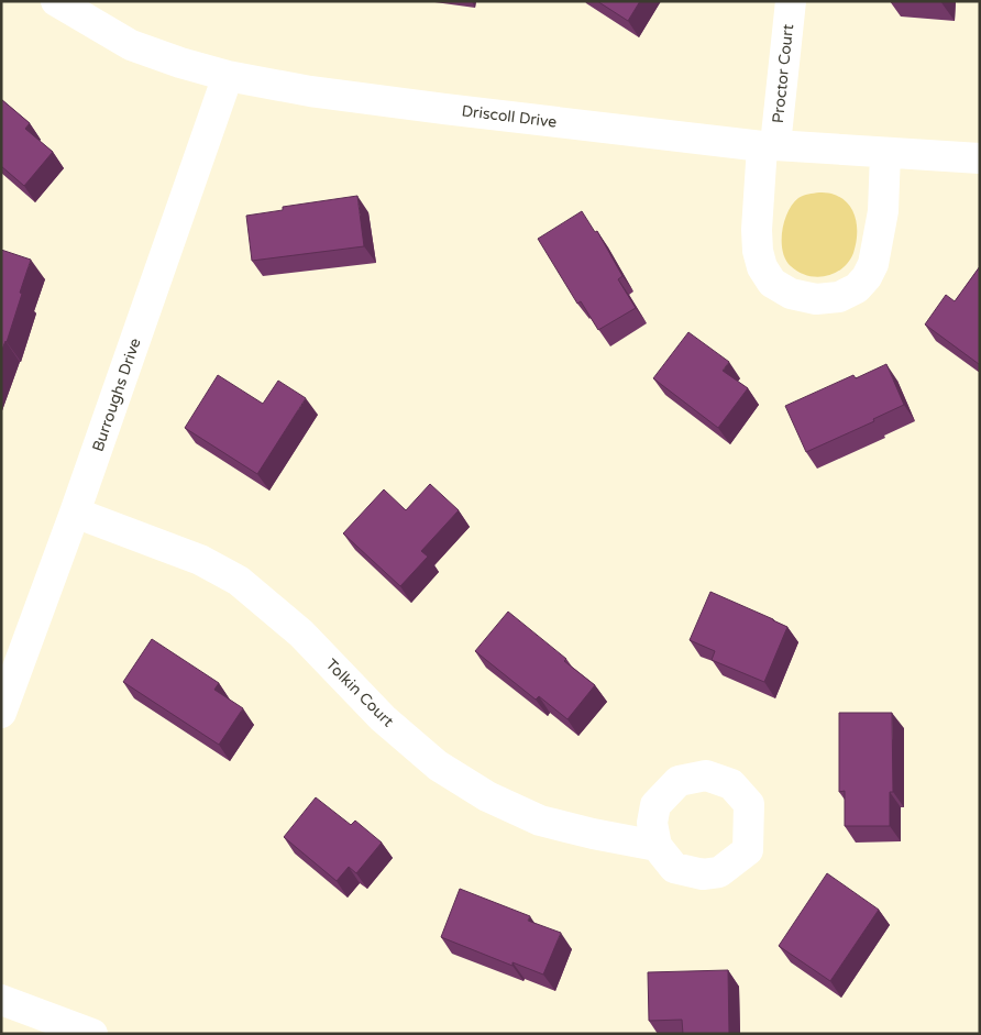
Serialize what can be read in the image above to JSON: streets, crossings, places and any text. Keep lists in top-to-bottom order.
{
  "streets": {
    "street": [
      "Proctor Court",
      "Driscoll Drive",
      "Burroughs Drive",
      "Tolkin Court"
    ]
  },
  "crossings": [
    ["Proctor Court", "Driscoll Drive"],
    ["Driscoll Drive", "Burroughs Drive"],
    ["Burroughs Drive", "Tolkin Court"]
  ]
}
